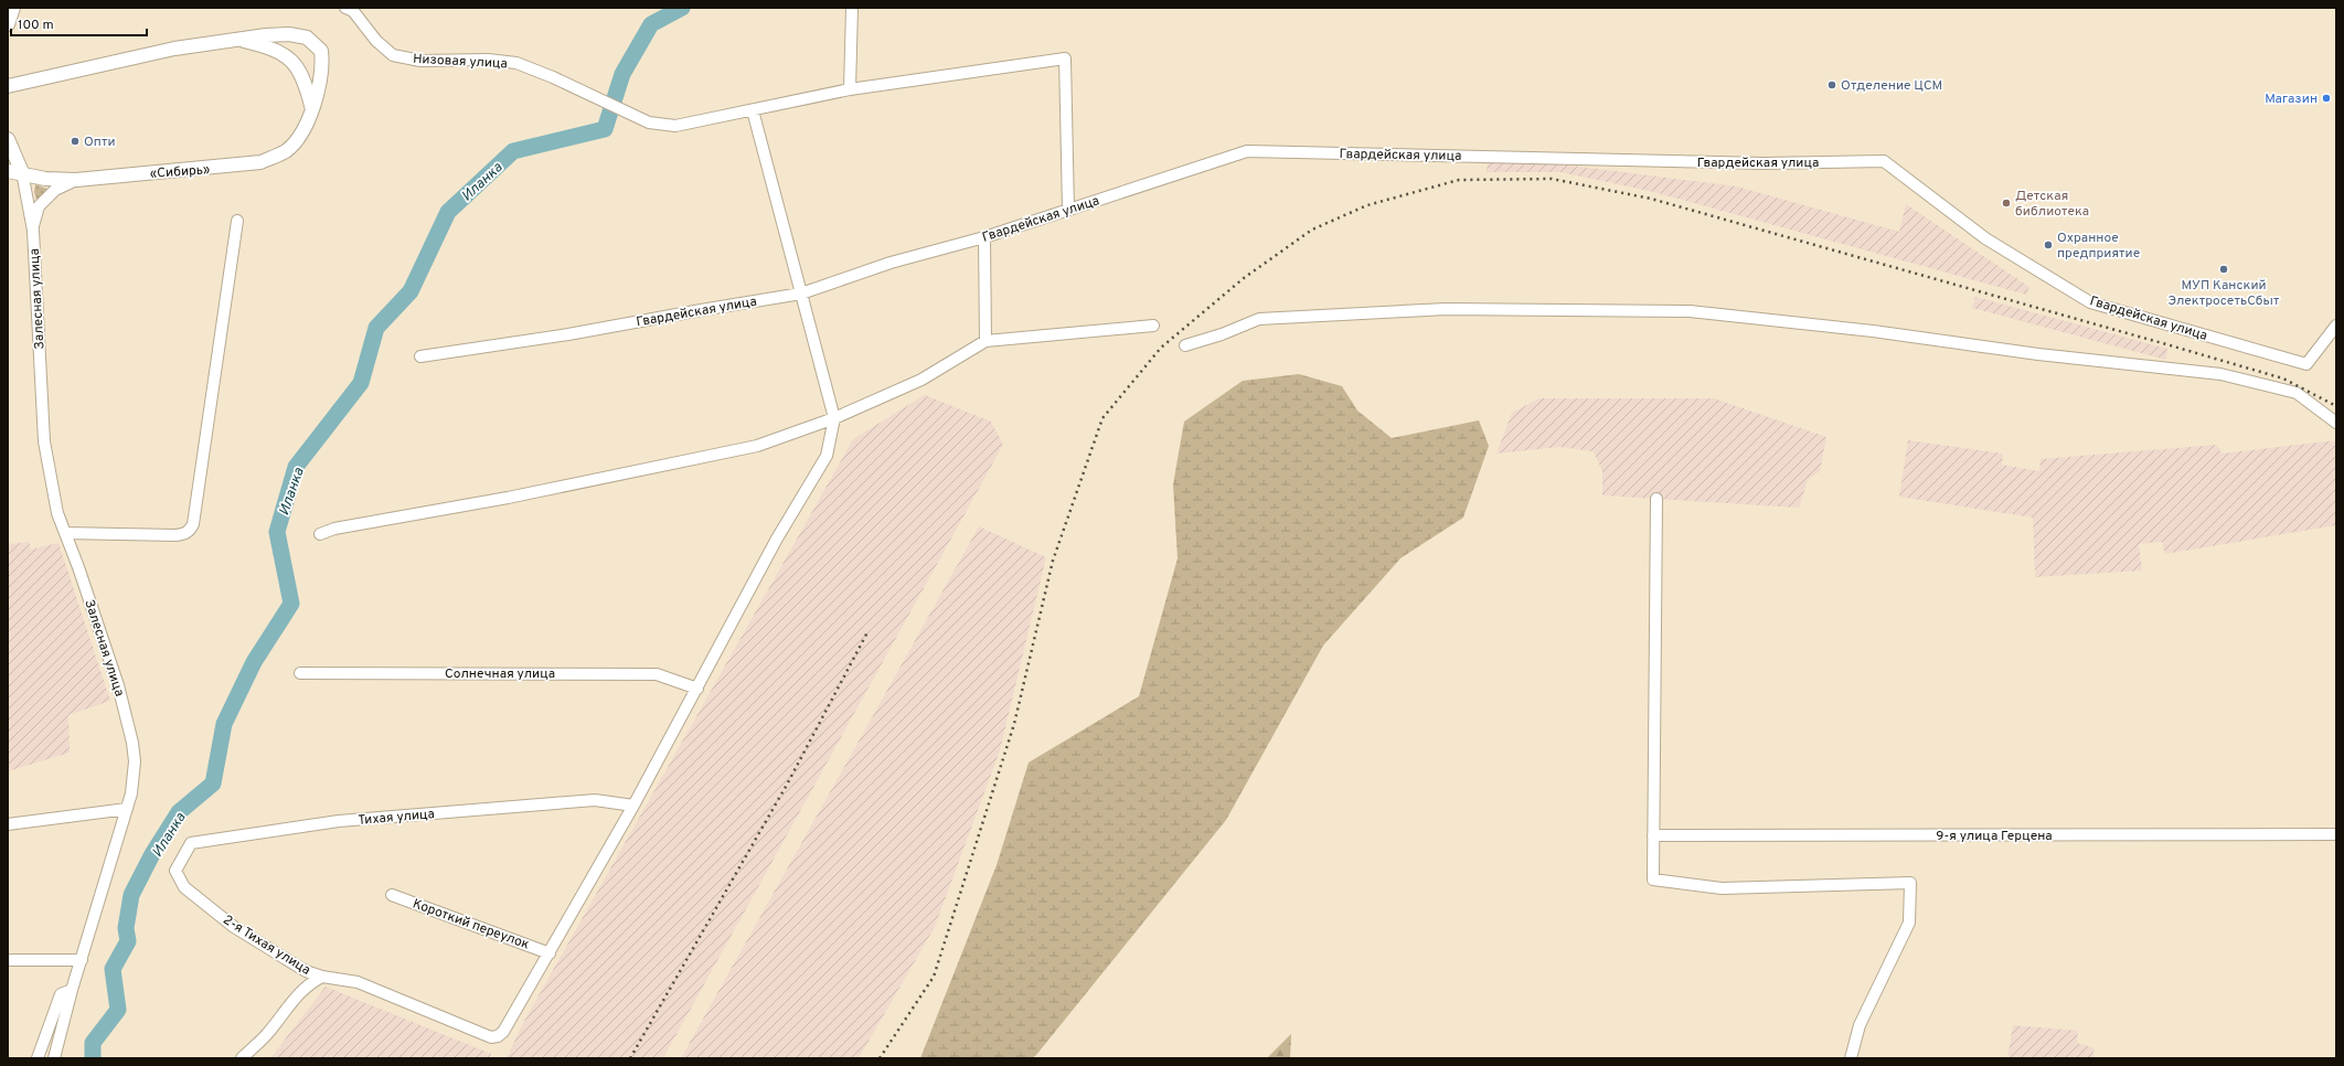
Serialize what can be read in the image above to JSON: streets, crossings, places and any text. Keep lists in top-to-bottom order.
{
  "streets": {
    "main road": ["«Сибирь»"],
    "street": [
      "Низовая улица",
      "Гвардейская улица",
      "Залесная улица",
      "Солнечная улица",
      "Тихая улица",
      "9-я улица Герцена",
      "Короткий переулок",
      "2-я Тихая улица"
    ]
  },
  "crossings": [
    ["Низовая улица", "Гвардейская улица"],
    ["«Сибирь»", "Залесная улица"],
    ["Тихая улица", "2-я Тихая улица"],
    ["Короткий переулок", "2-я Тихая улица"]
  ],
  "water": ["Иланка"],
  "places": [
    "Отделение ЦСМ",
    "Магазин",
    "Опти",
    "Детская библиотека",
    "Охранное предприятие",
    "МУП Канский ЭлектросетьСбыт"
  ],
  "scale_bar": "100 m"
}
